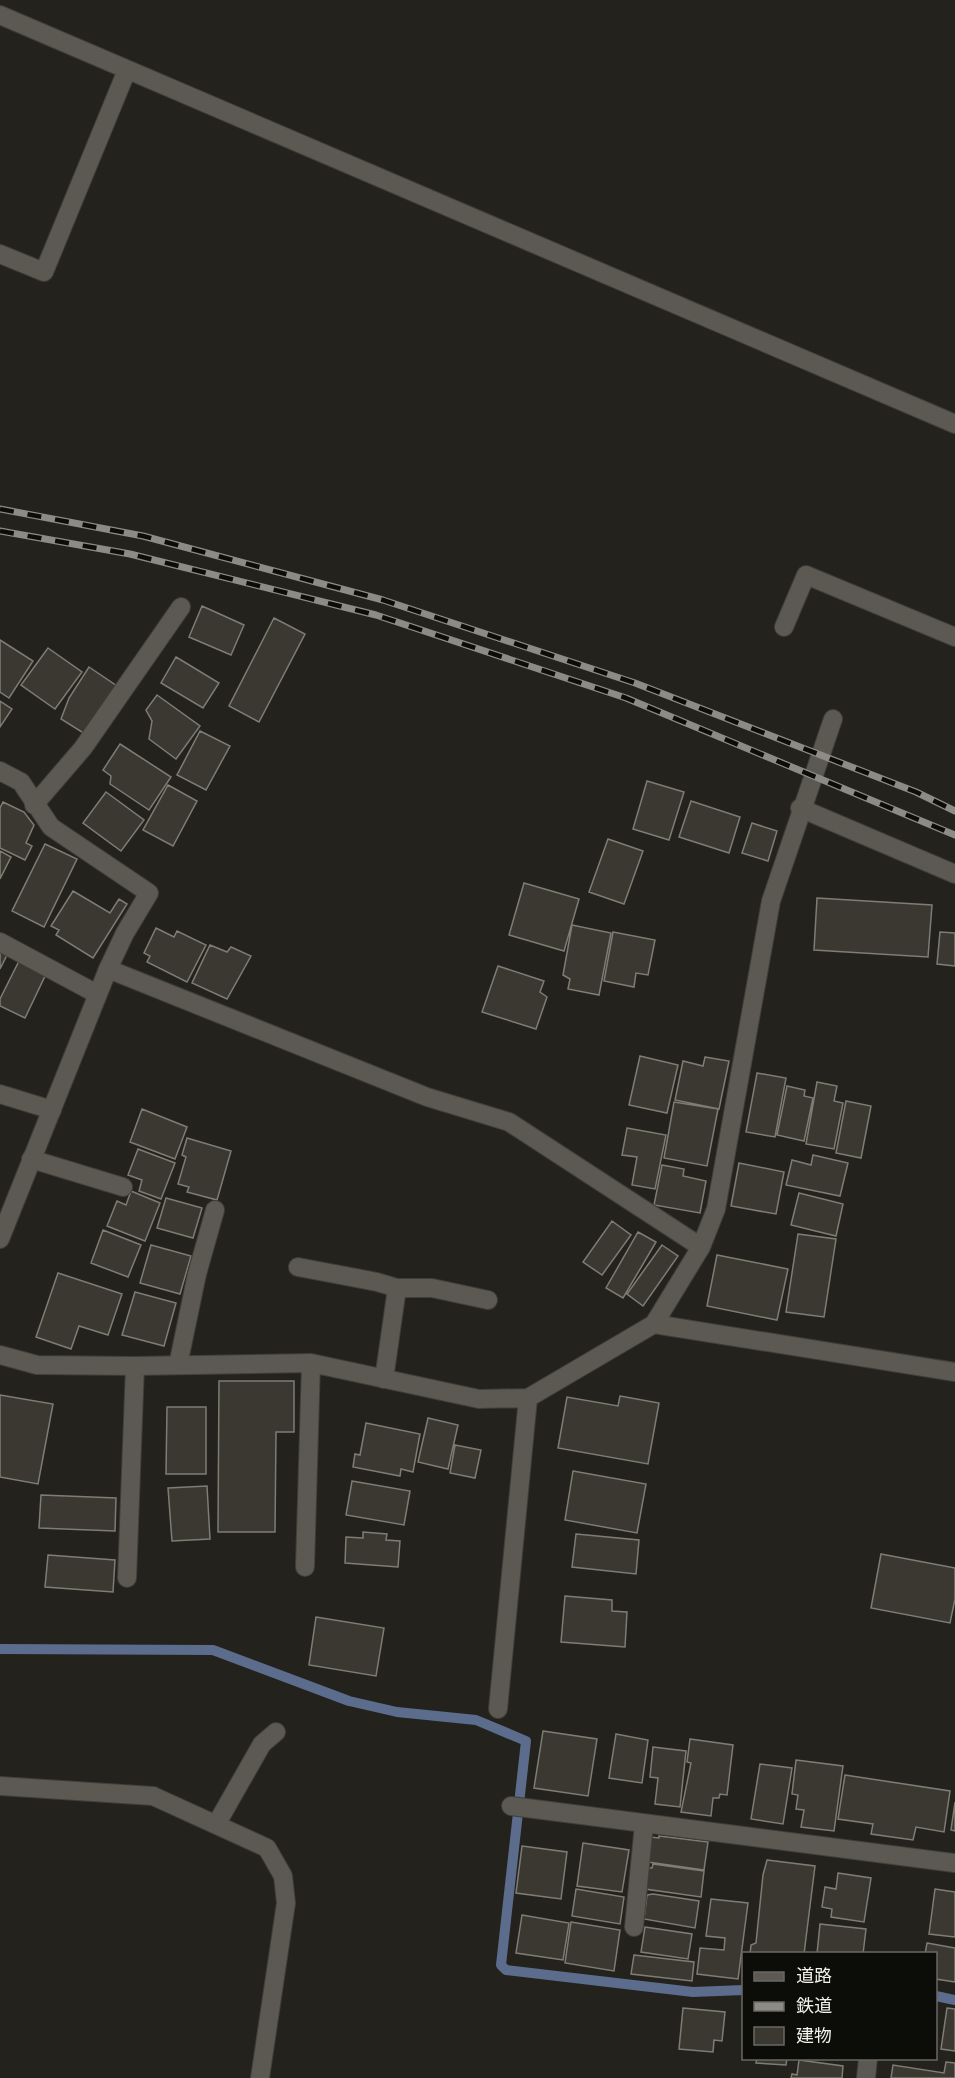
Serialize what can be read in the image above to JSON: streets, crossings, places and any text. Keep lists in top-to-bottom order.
{
  "legend": ["道路", "鉄道", "建物"]
}
